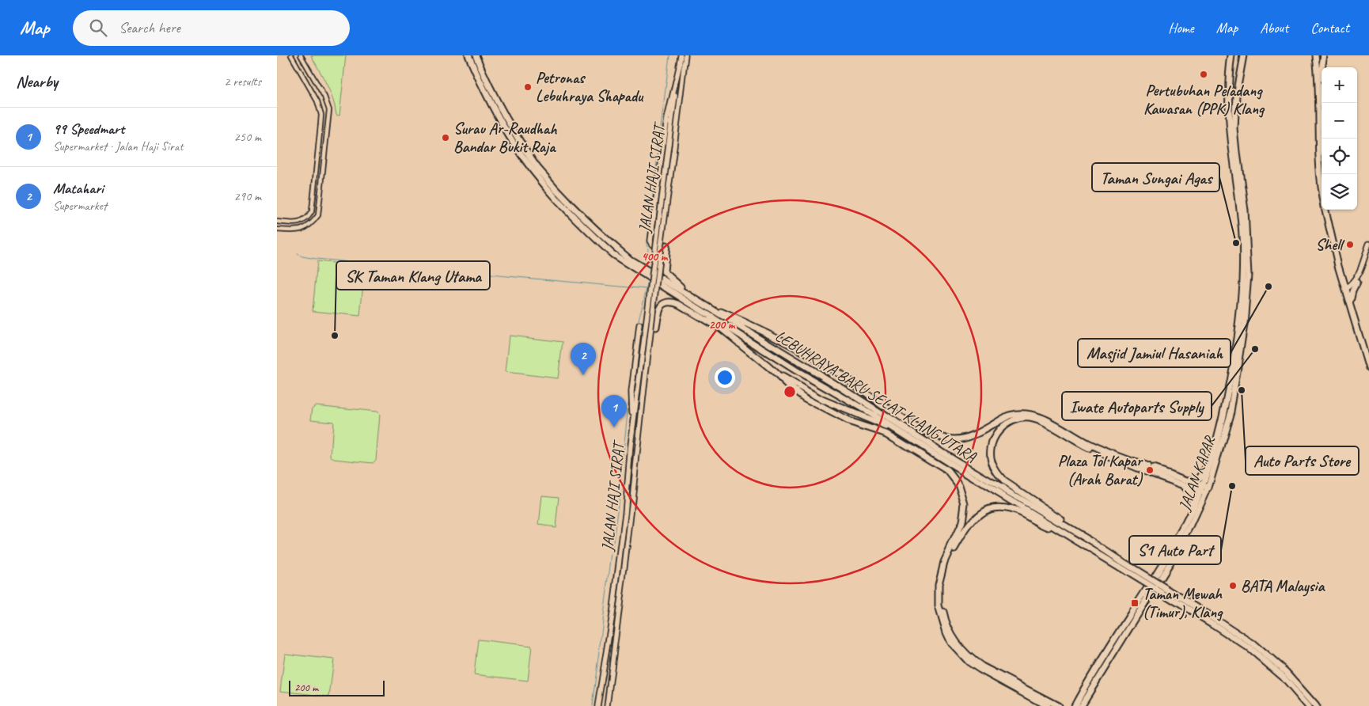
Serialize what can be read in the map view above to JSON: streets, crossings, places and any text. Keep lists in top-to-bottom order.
{
  "streets": {
    "highway": ["LEBUHRAYA BARU SELAT KLANG UTARA", "JALAN KAPAR"],
    "main road": ["JALAN HAJI SIRAT"]
  },
  "places": {
    "other": [
      "Pertubuhan Peladang Kawasan (PPK) Klang",
      "Petronas Lebuhraya Shapadu",
      "Surau Ar-Raudhah Bandar Bukit Raja",
      "Taman Sungai Agas",
      "Shell",
      "Masjid Jamiul Hasaniah",
      "SK Taman Klang Utama",
      "Iwate Autoparts Supply",
      "Auto Parts Store",
      "Plaza Tol Kapar (Arah Barat)",
      "S1 Auto Part",
      "BATA Malaysia"
    ],
    "transit": ["Taman Mewah (Timur), Klang"]
  },
  "scale_bar": "200 m",
  "page": {
    "header": "Map",
    "search": "Search here",
    "nav": [
      "Home",
      "Map",
      "About",
      "Contact"
    ],
    "heading": ["Nearby", "2 results"],
    "map_buttons": ["+", "−"],
    "list": [
      {
        "mark": "1",
        "name": "99 Speedmart",
        "note": "Supermarket · Jalan Haji Sirat",
        "value": "250 m"
      },
      {
        "mark": "2",
        "name": "Matahari",
        "note": "Supermarket",
        "value": "290 m"
      }
    ],
    "pins": ["2", "1"],
    "scale": "200 m"
  },
  "rings": ["400 m", "200 m"]
}
